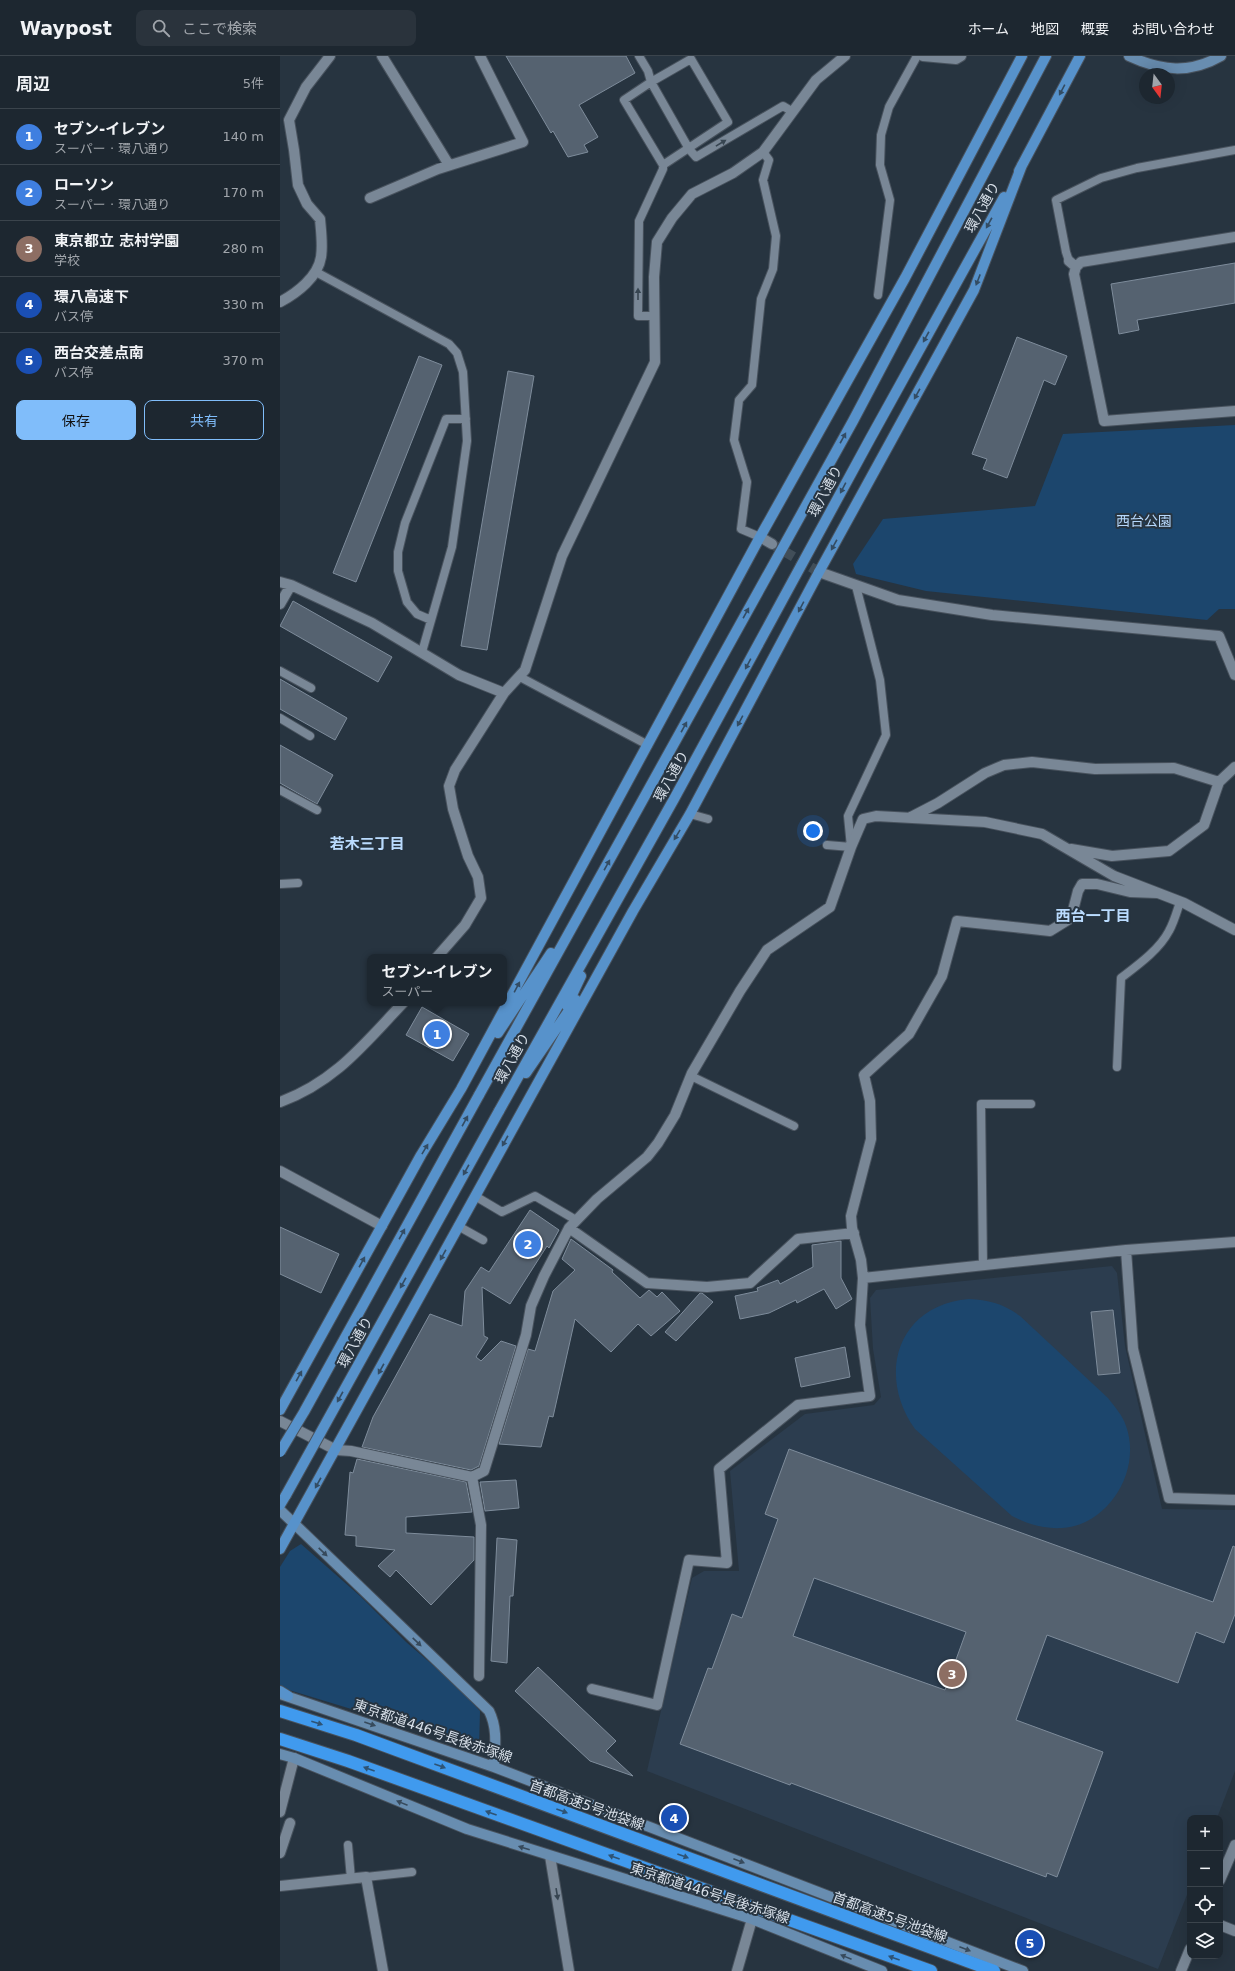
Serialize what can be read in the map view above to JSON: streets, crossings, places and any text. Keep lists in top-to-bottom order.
{
  "streets": {
    "highway": ["首都高速5号池袋線"],
    "main road": ["環八通り", "東京都道446号長後赤塚線"]
  },
  "districts": ["若木三丁目", "西台一丁目"],
  "parks": ["西台公園"],
  "north": "bottom",
  "page": {
    "header": "Waypost",
    "search": "ここで検索",
    "nav": [
      "ホーム",
      "地図",
      "概要",
      "お問い合わせ"
    ],
    "heading": ["周辺", "5件"],
    "list": [
      {
        "mark": "1",
        "name": "セブン-イレブン",
        "note": "スーパー · 環八通り",
        "value": "140 m"
      },
      {
        "mark": "2",
        "name": "ローソン",
        "note": "スーパー · 環八通り",
        "value": "170 m"
      },
      {
        "mark": "3",
        "name": "東京都立 志村学園",
        "note": "学校",
        "value": "280 m"
      },
      {
        "mark": "4",
        "name": "環八高速下",
        "note": "バス停",
        "value": "330 m"
      },
      {
        "mark": "5",
        "name": "西台交差点南",
        "note": "バス停",
        "value": "370 m"
      }
    ],
    "buttons": ["保存", "共有"],
    "popup": ["セブン-イレブン", "スーパー"],
    "pins": [
      "1",
      "2",
      "3",
      "4",
      "5"
    ],
    "map_buttons": ["+", "−"]
  }
}
